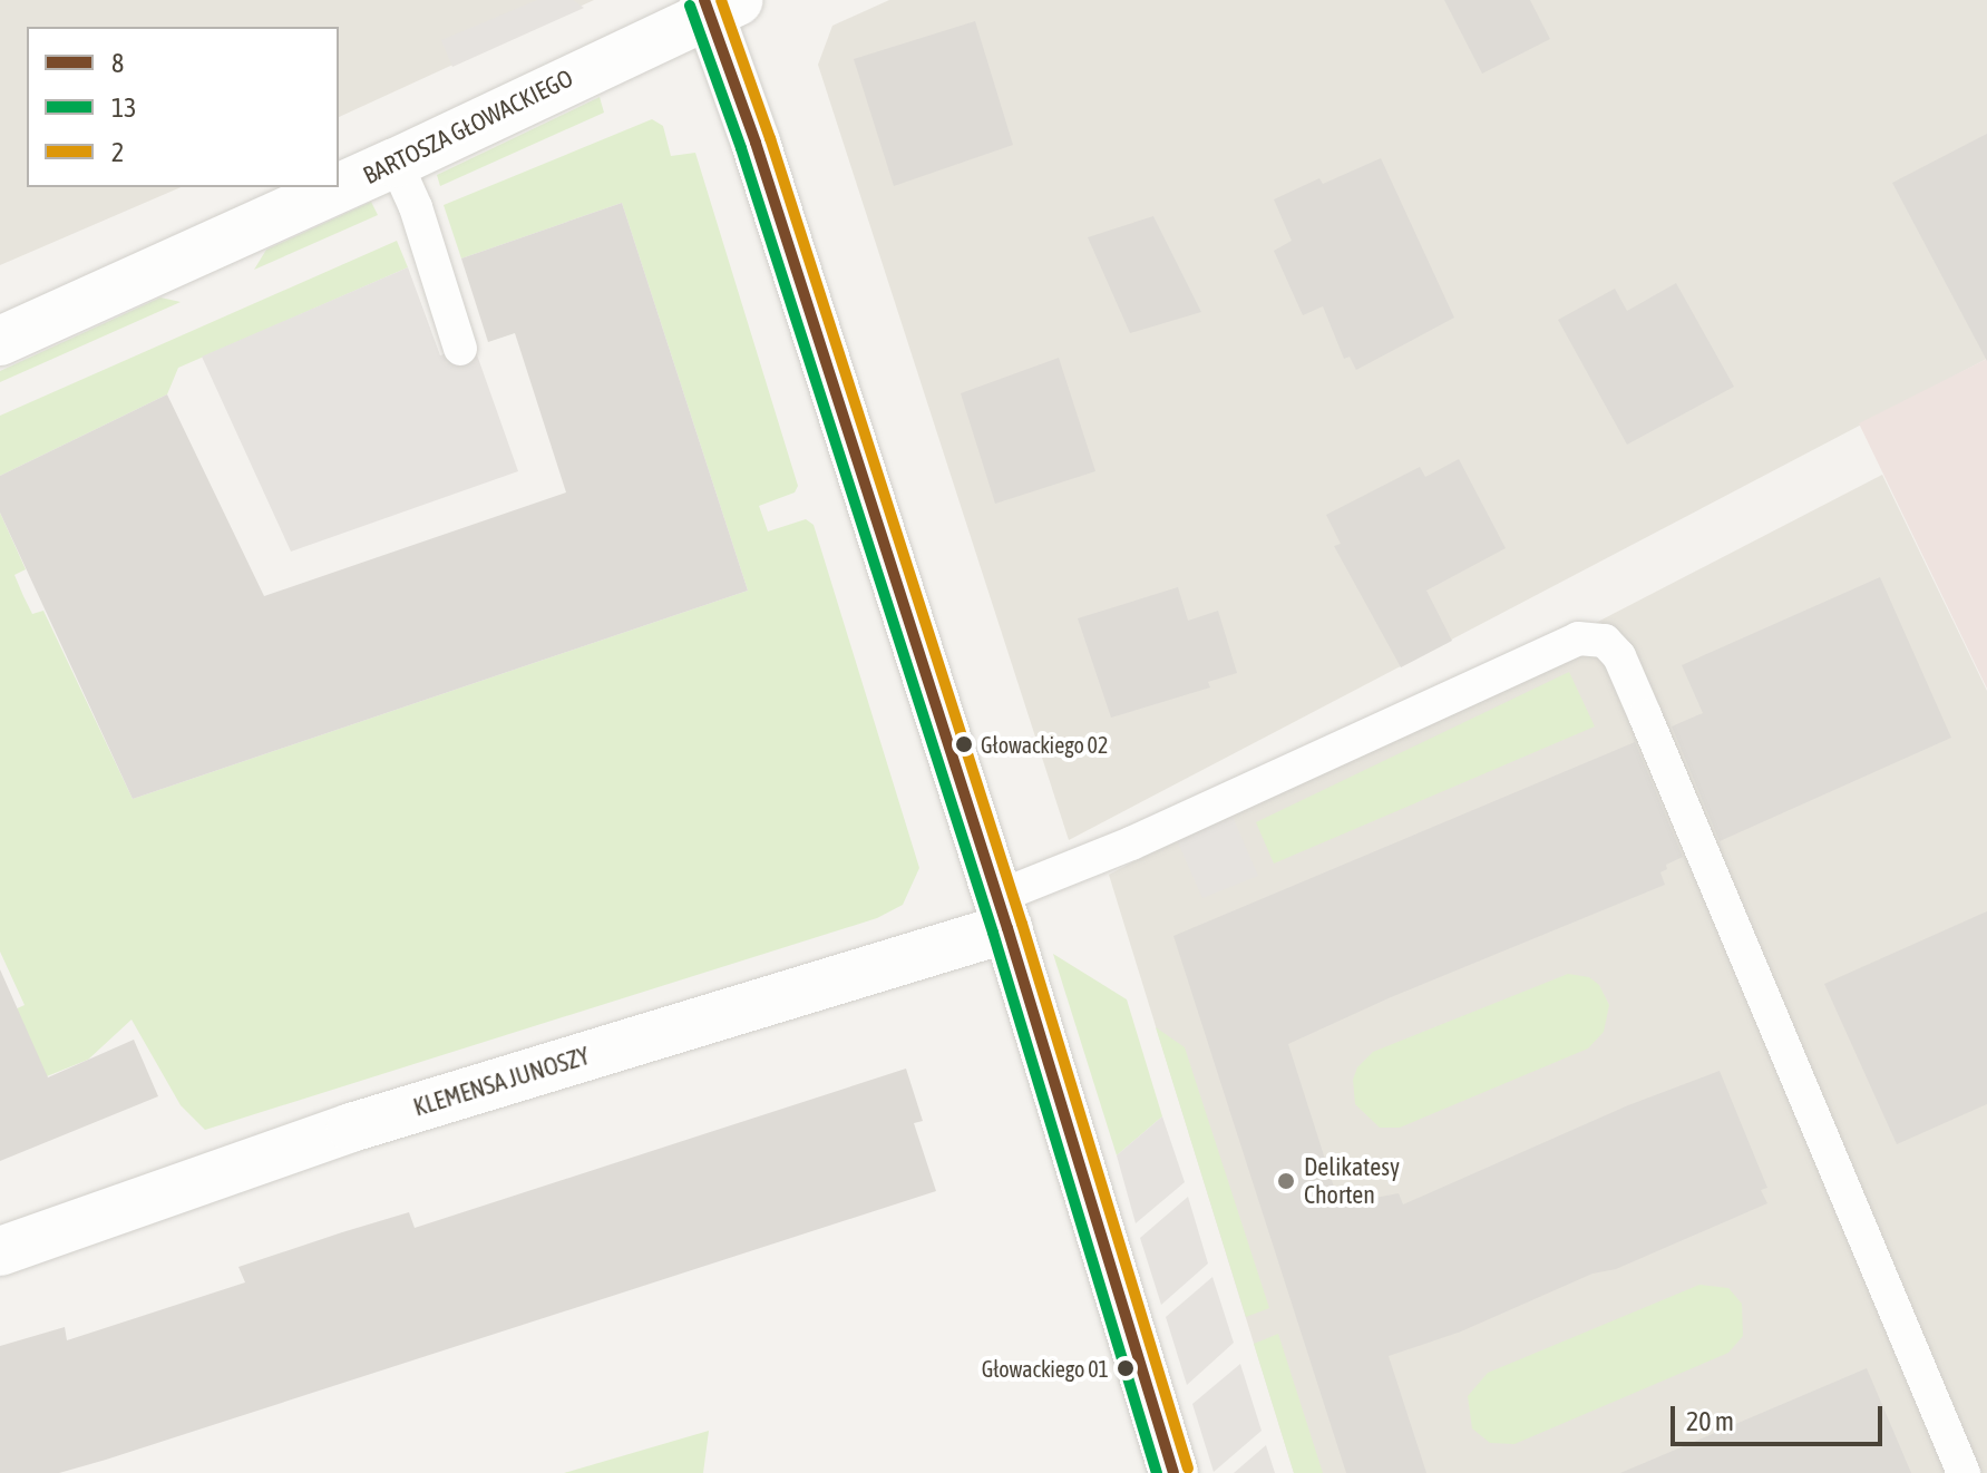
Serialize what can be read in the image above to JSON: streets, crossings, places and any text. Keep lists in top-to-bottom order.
{
  "streets": {
    "street": ["BARTOSZA GŁOWACKIEGO", "KLEMENSA JUNOSZY"]
  },
  "places": ["Głowackiego 02", "Delikatesy Chorten", "Głowackiego 01"],
  "lines": ["transit line 8", "transit line 2", "transit line 13"],
  "legend": ["8", "13", "2"],
  "scale_bar": "20 m"
}
